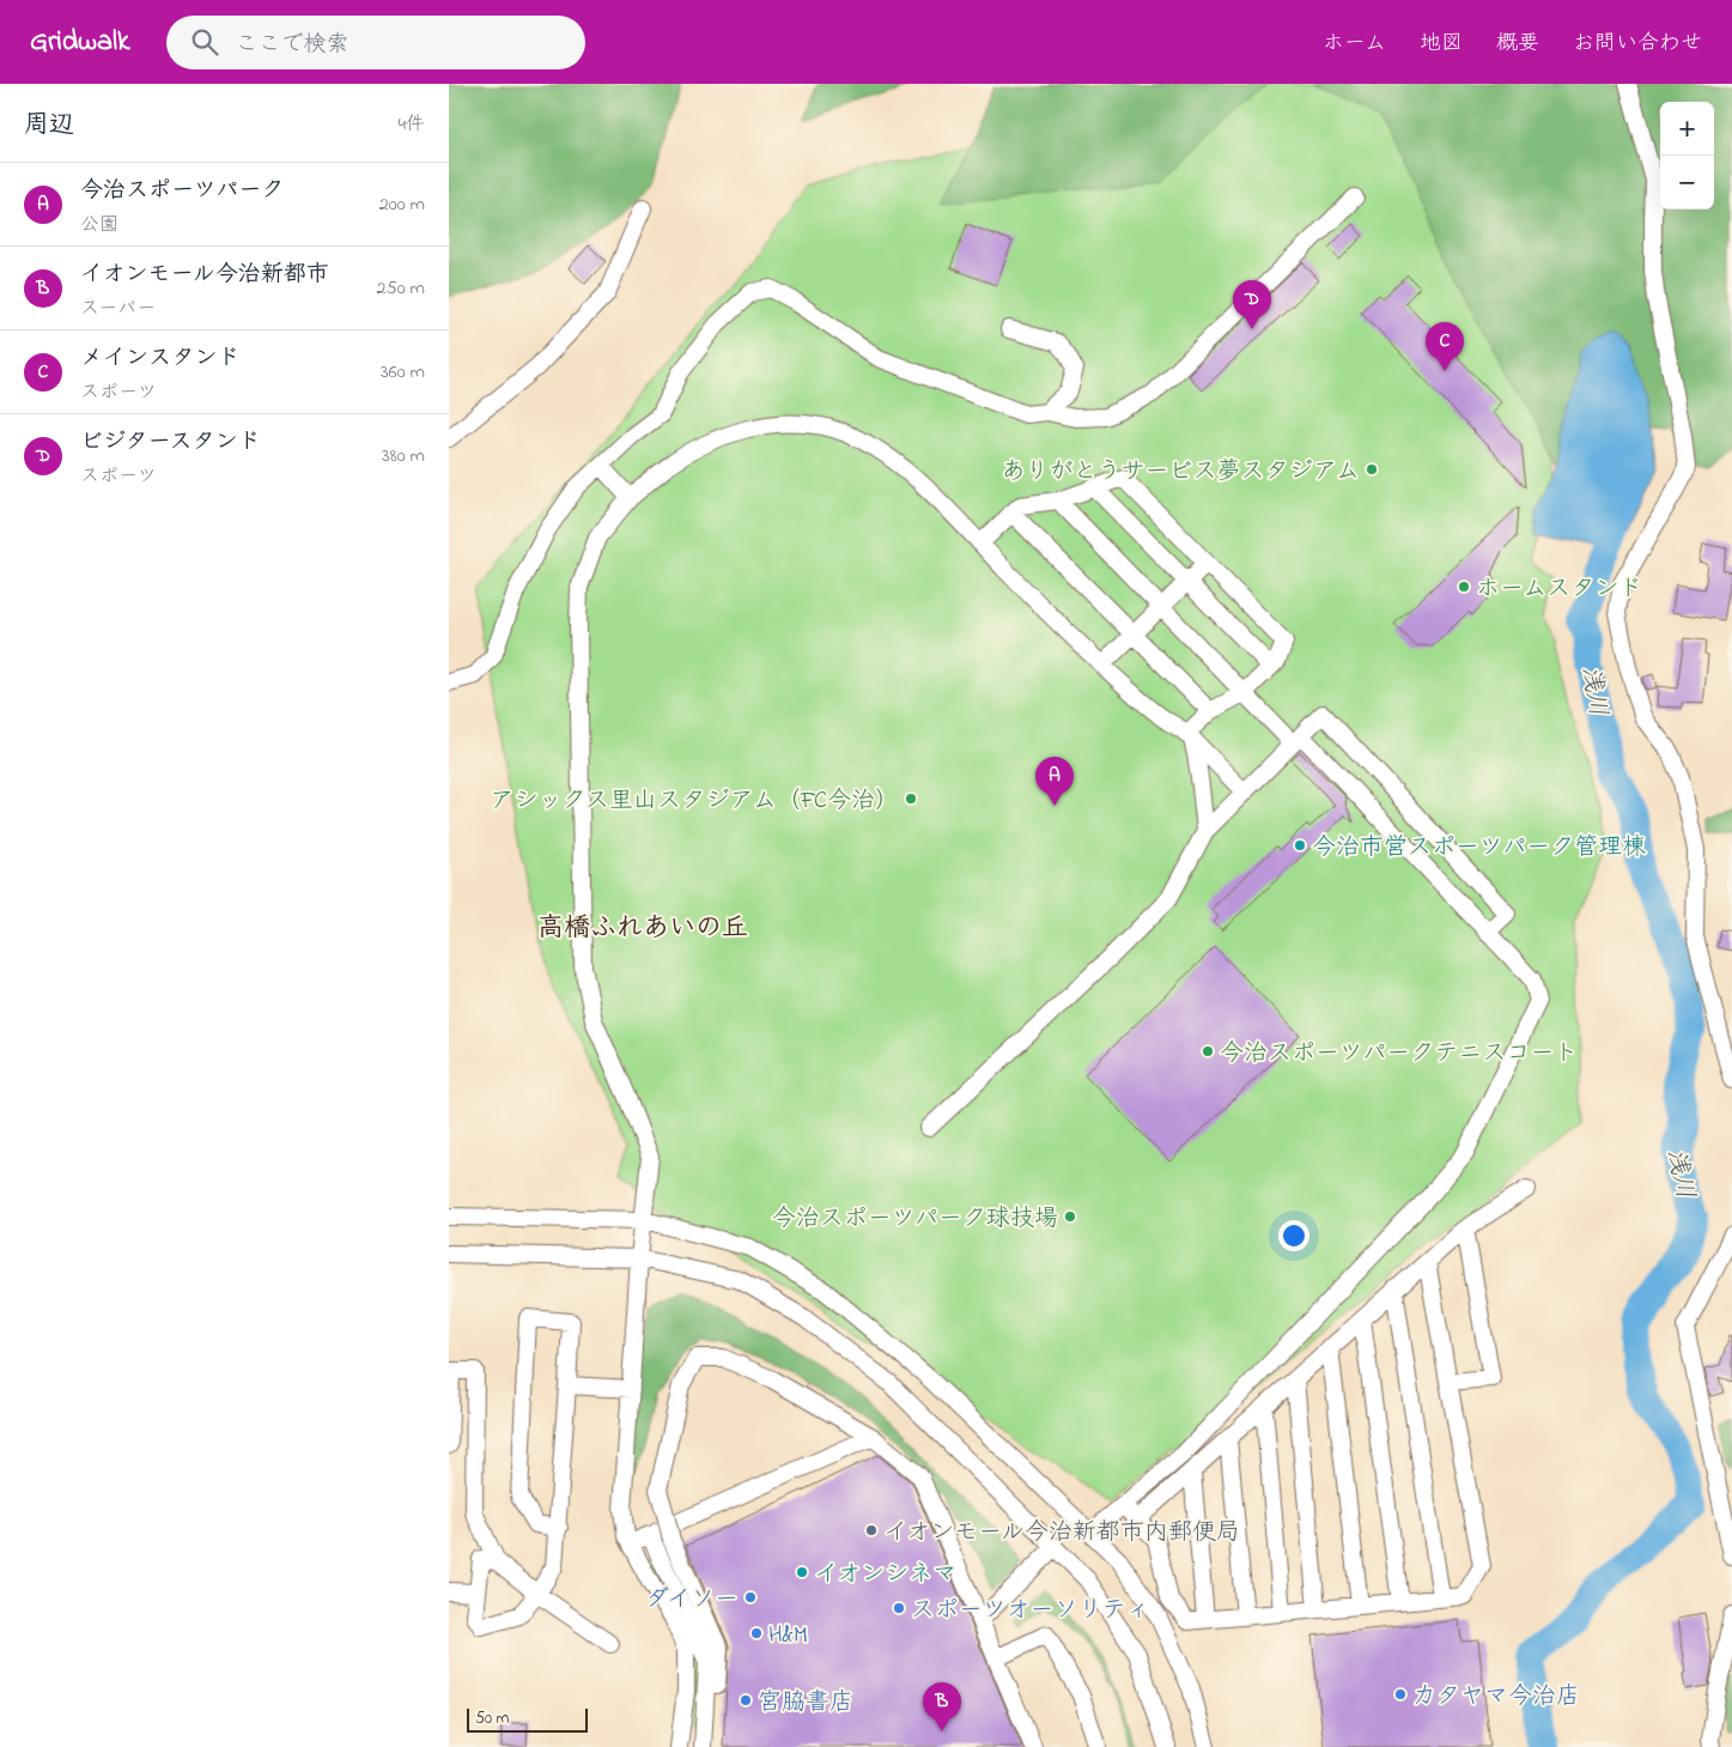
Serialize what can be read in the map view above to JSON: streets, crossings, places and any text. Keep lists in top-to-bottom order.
{
  "districts": ["高橋ふれあいの丘"],
  "water": ["浅川"],
  "places": [
    "ありがとうサービス夢スタジアム",
    "ホームスタンド",
    "アシックス里山スタジアム（FC今治）",
    "今治市営スポーツパーク管理棟",
    "今治スポーツパークテニスコート",
    "今治スポーツパーク球技場",
    "イオンモール今治新都市内郵便局",
    "イオンシネマ",
    "ダイソー",
    "スポーツオーソリティ",
    "H&M",
    "カタヤマ今治店",
    "宮脇書店"
  ],
  "scale_bar": "50 m",
  "page": {
    "header": "Gridwalk",
    "search": "ここで検索",
    "nav": [
      "ホーム",
      "地図",
      "概要",
      "お問い合わせ"
    ],
    "heading": ["周辺", "4件"],
    "map_buttons": ["+", "−"],
    "list": [
      {
        "mark": "A",
        "name": "今治スポーツパーク",
        "note": "公園",
        "value": "200 m"
      },
      {
        "mark": "B",
        "name": "イオンモール今治新都市",
        "note": "スーパー",
        "value": "250 m"
      },
      {
        "mark": "C",
        "name": "メインスタンド",
        "note": "スポーツ",
        "value": "360 m"
      },
      {
        "mark": "D",
        "name": "ビジタースタンド",
        "note": "スポーツ",
        "value": "380 m"
      }
    ],
    "pins": [
      "D",
      "C",
      "A",
      "B"
    ],
    "scale": "50 m"
  }
}
